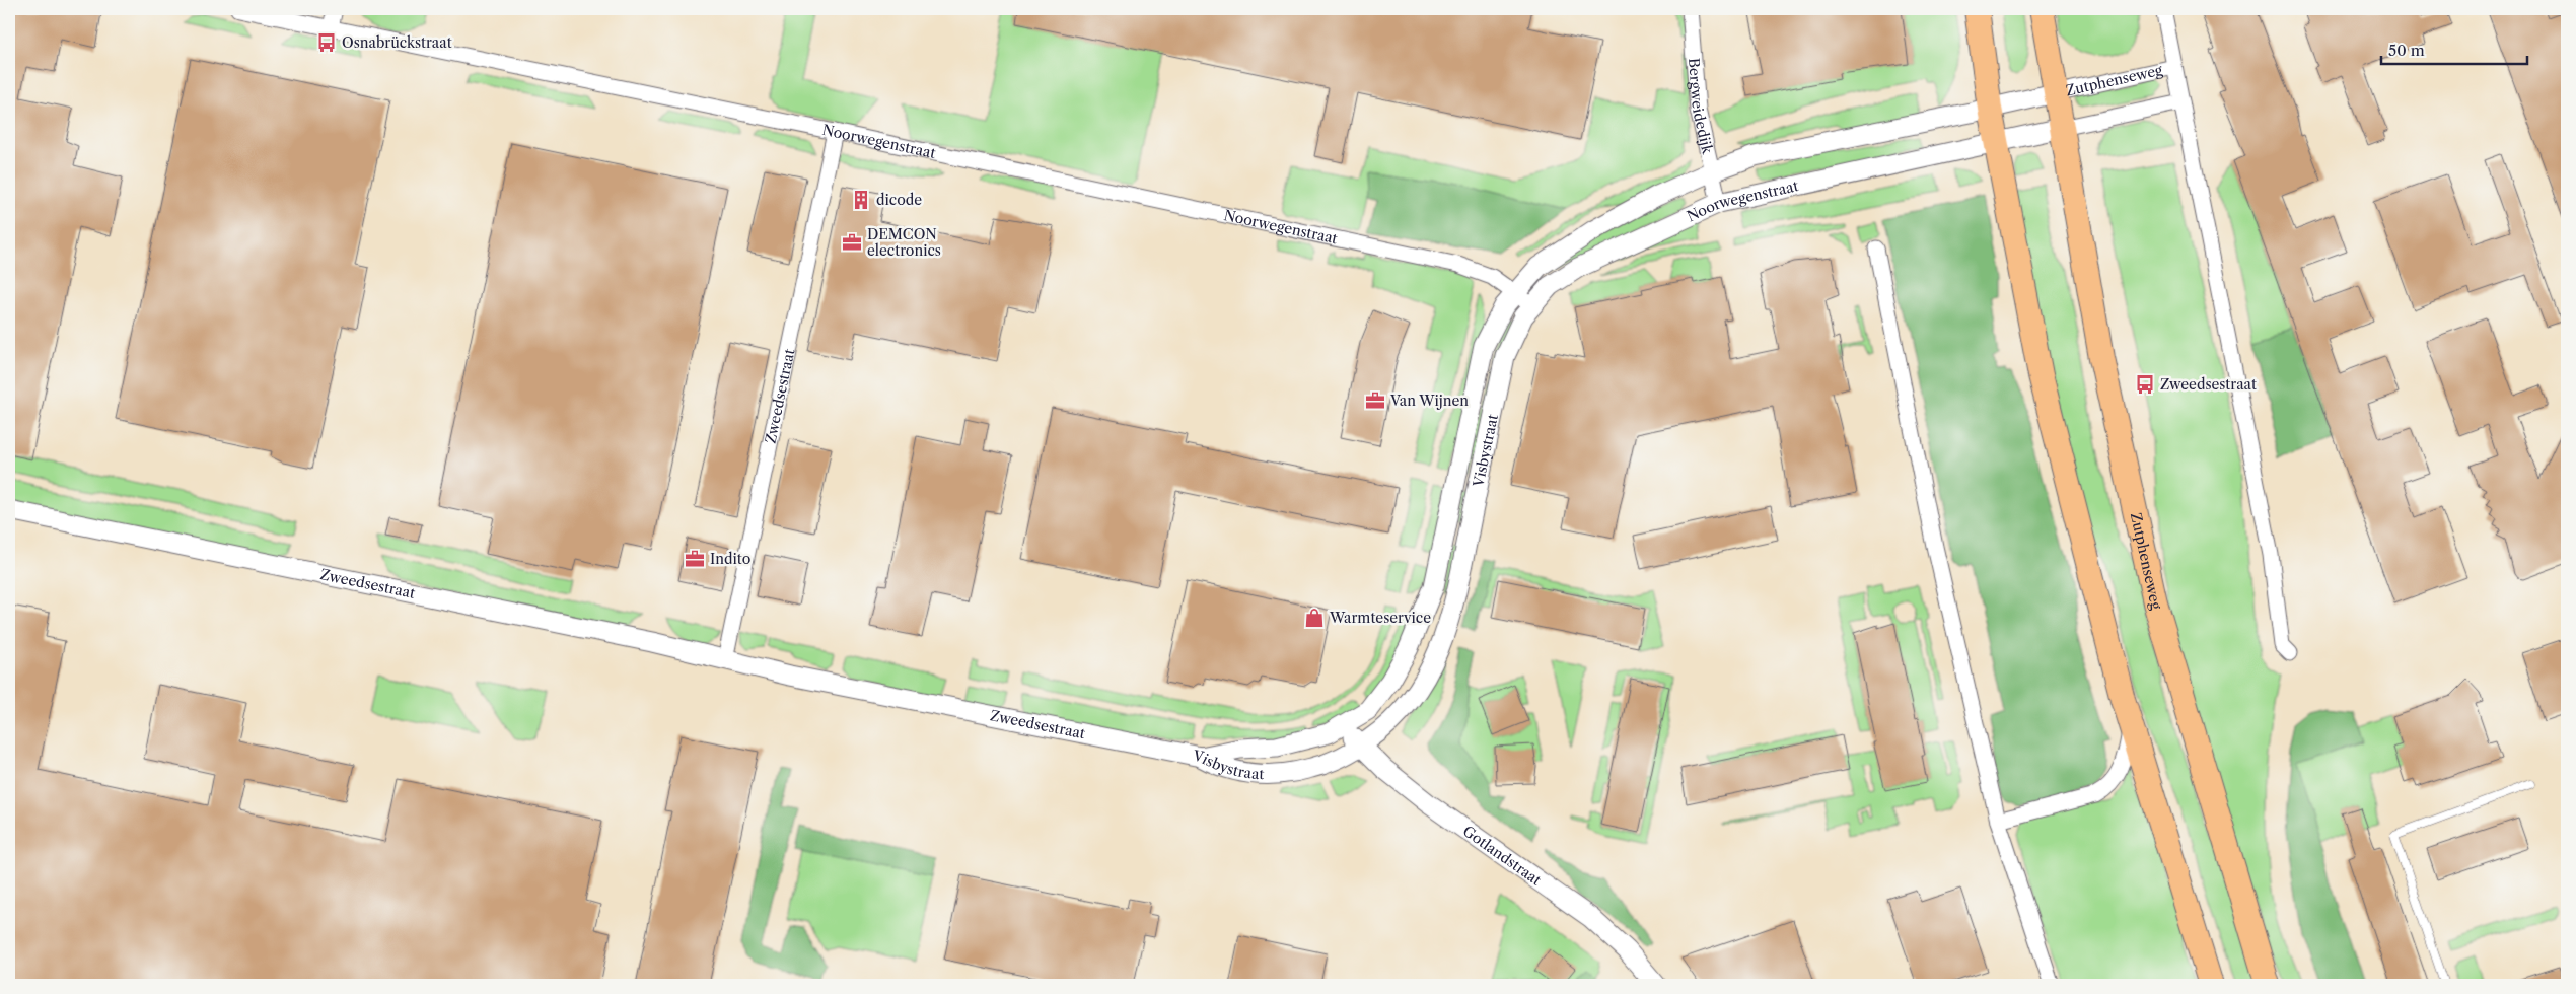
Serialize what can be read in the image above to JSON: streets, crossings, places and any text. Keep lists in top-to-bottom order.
{
  "streets": {
    "main road": ["Zutphenseweg"],
    "street": [
      "Bergweidedijk",
      "Noorwegenstraat",
      "Zweedsestraat",
      "Visbystraat",
      "Gotlandstraat"
    ]
  },
  "crossings": [
    ["Bergweidedijk", "Noorwegenstraat"],
    ["Noorwegenstraat", "Zweedsestraat"],
    ["Noorwegenstraat", "Visbystraat"],
    ["Zweedsestraat", "Visbystraat"],
    ["Visbystraat", "Gotlandstraat"]
  ],
  "places": {
    "bus stop": ["Osnabrückstraat", "Zweedsestraat"],
    "building": ["dicode"],
    "office": ["DEMCON electronics", "Van Wijnen", "Indito"],
    "shop": ["Warmteservice"]
  },
  "scale_bar": "50 m"
}
